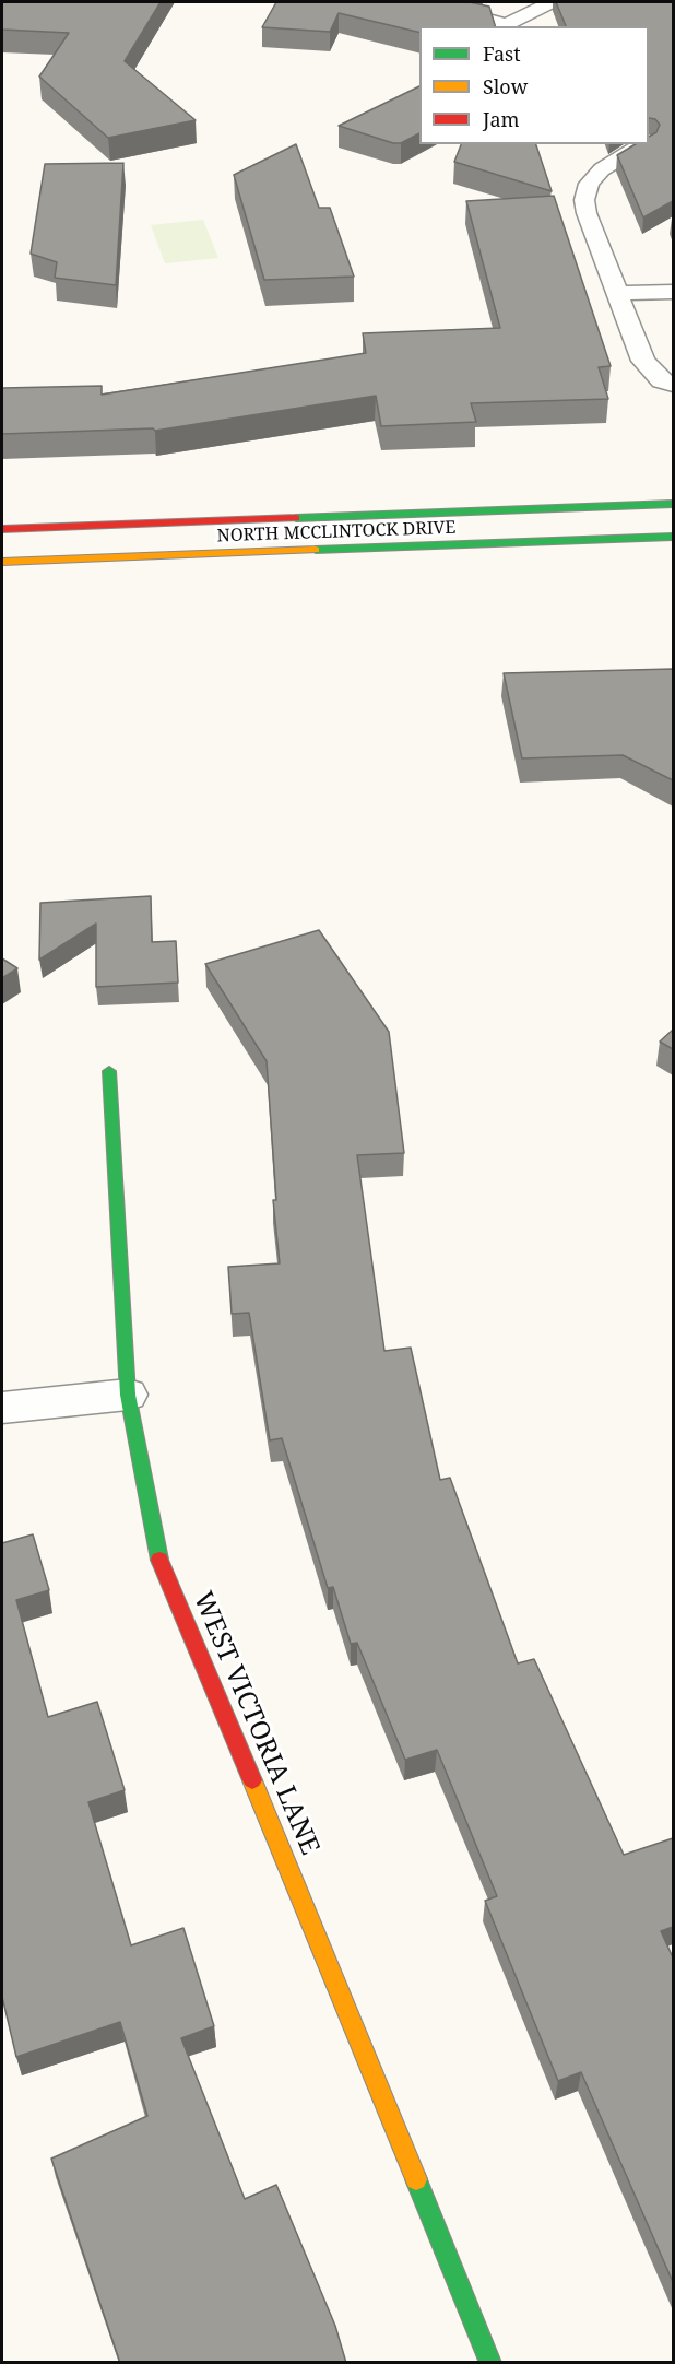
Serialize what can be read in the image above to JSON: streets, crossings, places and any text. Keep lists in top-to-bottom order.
{
  "streets": {
    "main road": ["NORTH MCCLINTOCK DRIVE", "WEST VICTORIA LANE"]
  },
  "legend": ["Fast", "Slow", "Jam"]
}
